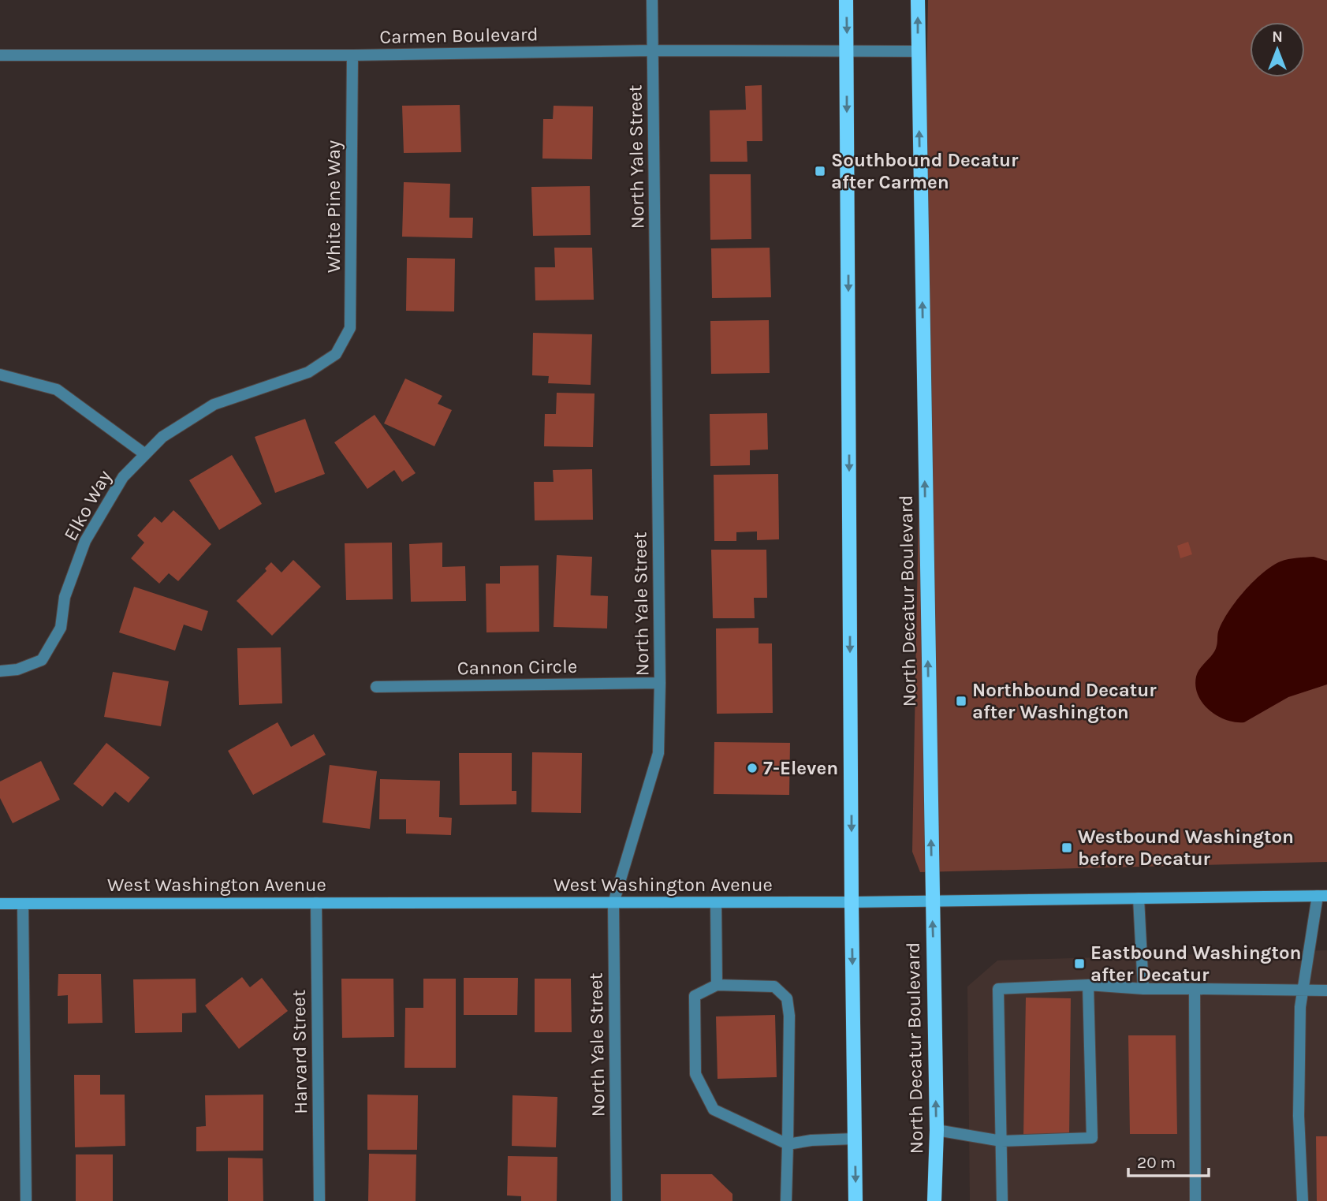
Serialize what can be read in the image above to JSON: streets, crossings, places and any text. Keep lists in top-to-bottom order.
{
  "streets": {
    "main road": ["North Decatur Boulevard", "West Washington Avenue"],
    "street": [
      "Carmen Boulevard",
      "North Yale Street",
      "White Pine Way",
      "Elko Way",
      "Cannon Circle",
      "Harvard Street"
    ]
  },
  "crossings": [
    ["Carmen Boulevard", "North Yale Street"],
    ["Carmen Boulevard", "White Pine Way"],
    ["Carmen Boulevard", "North Decatur Boulevard"],
    ["North Yale Street", "Cannon Circle"],
    ["North Yale Street", "West Washington Avenue"],
    ["White Pine Way", "Elko Way"],
    ["North Decatur Boulevard", "West Washington Avenue"],
    ["West Washington Avenue", "Harvard Street"]
  ],
  "places": {
    "transit": [
      "Southbound Decatur after Carmen",
      "Northbound Decatur after Washington",
      "Westbound Washington before Decatur",
      "Eastbound Washington after Decatur"
    ],
    "other": ["7-Eleven"]
  },
  "scale_bar": "20 m",
  "north": "top"
}
